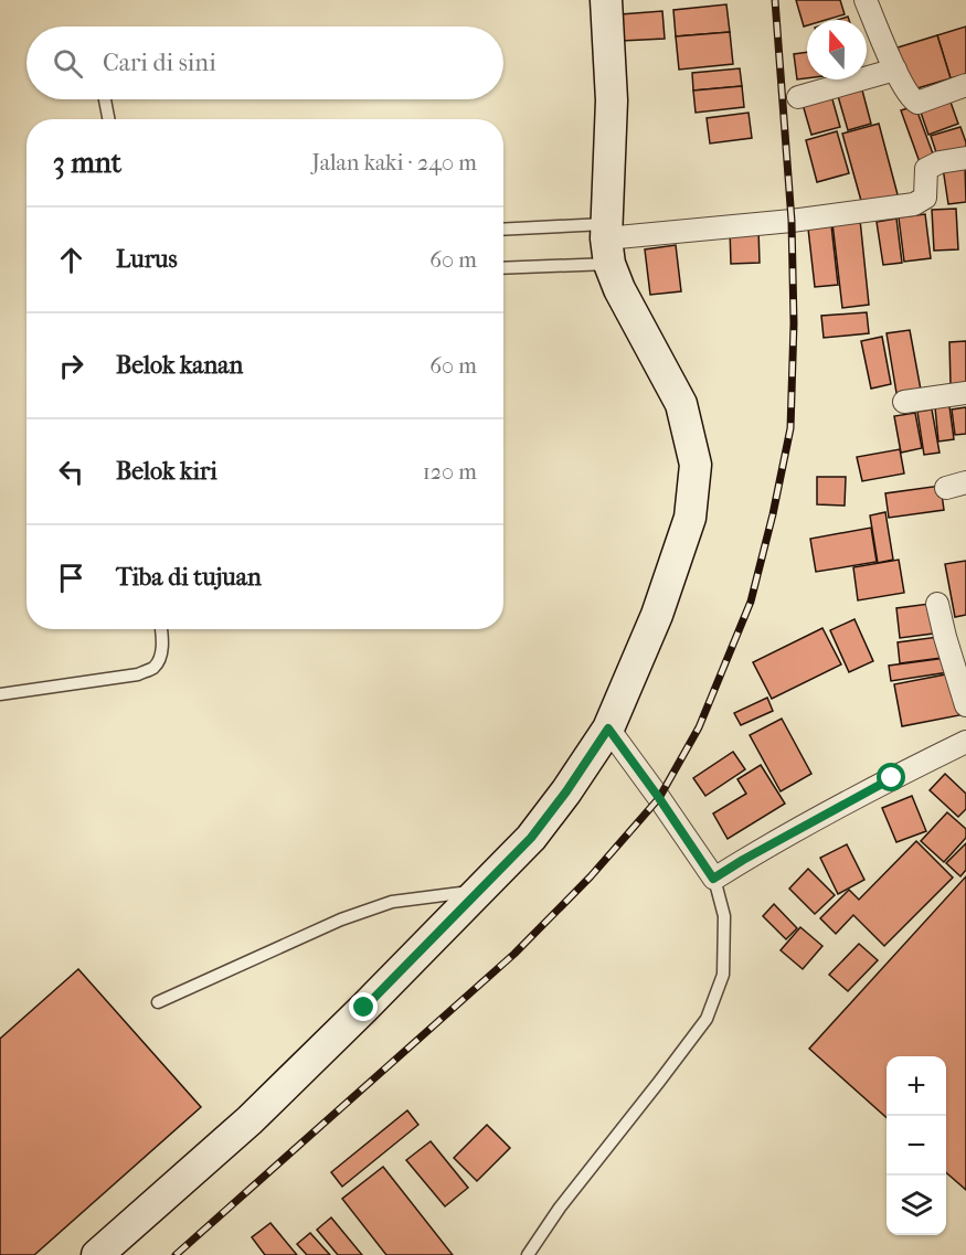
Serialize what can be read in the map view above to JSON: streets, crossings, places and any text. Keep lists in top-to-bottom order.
{
  "north": "top",
  "page": {
    "search": "Cari di sini",
    "heading": ["3 mnt", "Jalan kaki · 240 m"],
    "list": [
      ["Lurus", "60 m"],
      ["Belok kanan", "60 m"],
      ["Belok kiri", "120 m"],
      "Tiba di tujuan"
    ],
    "map_buttons": ["+", "−"]
  }
}
